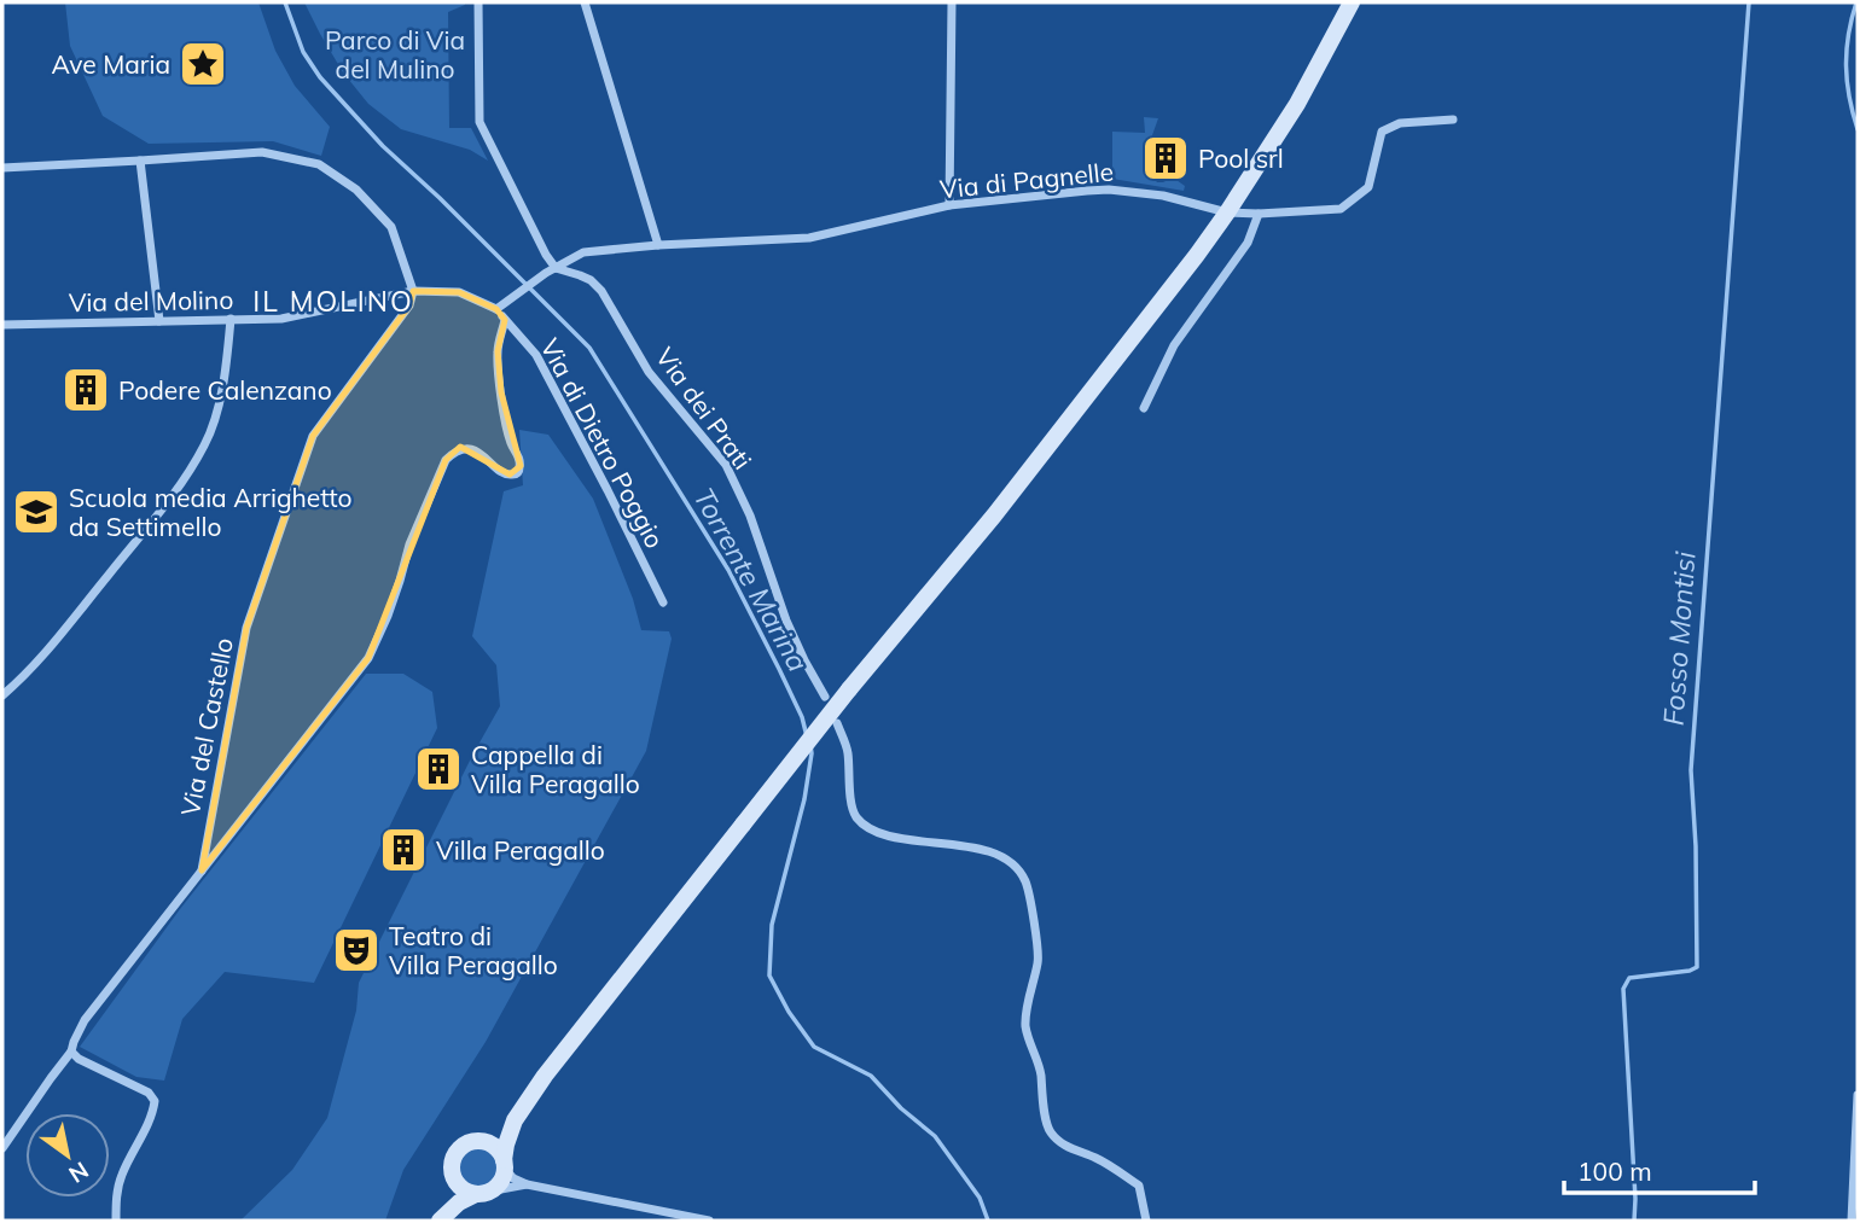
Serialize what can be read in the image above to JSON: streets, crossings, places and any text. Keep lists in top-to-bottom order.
{
  "streets": {
    "street": [
      "Via di Pagnelle",
      "Via del Molino",
      "Via dei Prati",
      "Via di Dietro Poggio",
      "Via del Castello"
    ]
  },
  "crossings": [
    ["Via di Pagnelle", "Via dei Prati"],
    ["Via del Molino", "Via di Dietro Poggio"],
    ["Via del Molino", "Via del Castello"]
  ],
  "districts": ["IL MOLINO"],
  "water": ["Torrente Marina", "Fosso Montisi"],
  "parks": ["Parco di Via del Mulino"],
  "places": {
    "place": ["Ave Maria"],
    "building": [
      "Pool srl",
      "Podere Calenzano",
      "Cappella di Villa Peragallo",
      "Villa Peragallo"
    ],
    "school or university": ["Scuola media Arrighetto da Settimello"],
    "theatre": ["Teatro di Villa Peragallo"]
  },
  "scale_bar": "100 m",
  "north": "bottom right"
}
